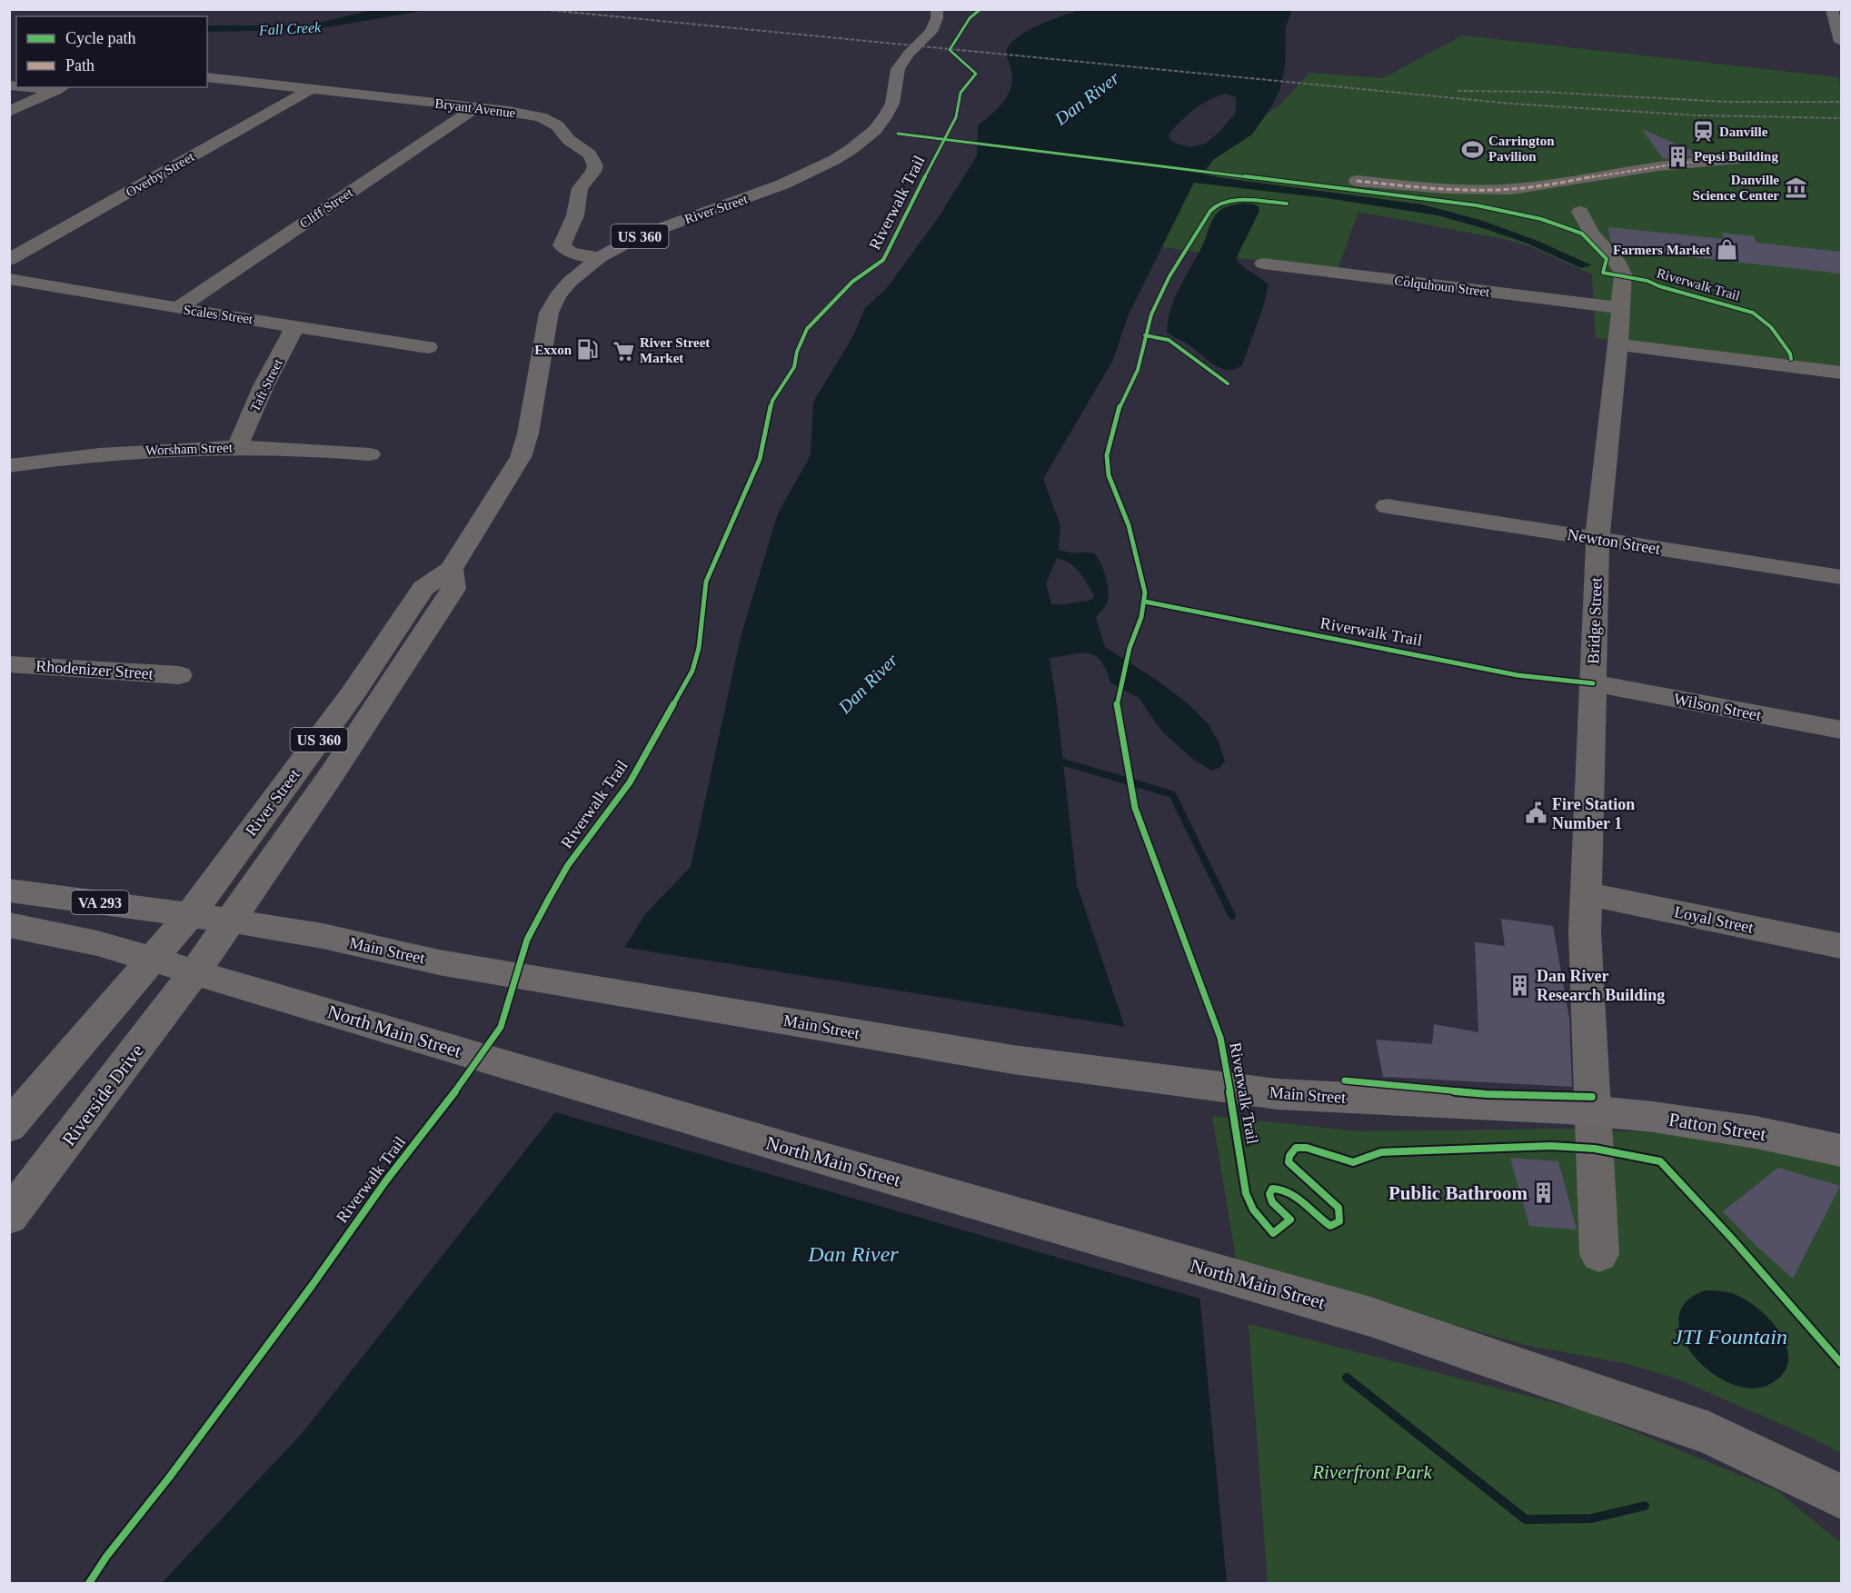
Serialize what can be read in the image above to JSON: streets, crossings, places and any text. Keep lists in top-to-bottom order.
{
  "streets": {
    "main road": [
      "River Street",
      "US 360",
      "VA 293",
      "Main Street",
      "North Main Street",
      "Riverside Drive",
      "Patton Street"
    ],
    "street": [
      "Bryant Avenue",
      "Overby Street",
      "Cliff Street",
      "Colquhoun Street",
      "Scales Street",
      "Taft Street",
      "Worsham Street",
      "Newton Street",
      "Bridge Street",
      "Rhodenizer Street",
      "Wilson Street",
      "Loyal Street"
    ],
    "cycle path": ["Riverwalk Trail"]
  },
  "crossings": [
    ["Bryant Avenue", "Overby Street"],
    ["Bryant Avenue", "Cliff Street"],
    ["Bryant Avenue", "River Street"],
    ["Cliff Street", "Scales Street"],
    ["River Street", "VA 293"],
    ["River Street", "Main Street"],
    ["River Street", "North Main Street"],
    ["River Street", "Riverside Drive"],
    ["Colquhoun Street", "Bridge Street"],
    ["Scales Street", "Taft Street"],
    ["Taft Street", "Worsham Street"],
    ["Newton Street", "Bridge Street"],
    ["Bridge Street", "Wilson Street"],
    ["Bridge Street", "Loyal Street"],
    ["Bridge Street", "Main Street"],
    ["Bridge Street", "Patton Street"],
    ["VA 293", "Main Street"],
    ["VA 293", "North Main Street"],
    ["VA 293", "Riverside Drive"],
    ["Main Street", "Patton Street"],
    ["North Main Street", "Riverside Drive"]
  ],
  "water": ["Fall Creek", "Dan River", "JTI Fountain"],
  "parks": ["Riverfront Park"],
  "places": {
    "station": ["Danville"],
    "sports": ["Carrington Pavilion"],
    "building": ["Pepsi Building", "Dan River Research Building", "Public Bathroom"],
    "museum": ["Danville Science Center"],
    "shop": ["Farmers Market"],
    "fuel station": ["Exxon"],
    "supermarket": ["River Street Market"],
    "public building": ["Fire Station Number 1"]
  },
  "legend": ["Cycle path", "Path"]
}
